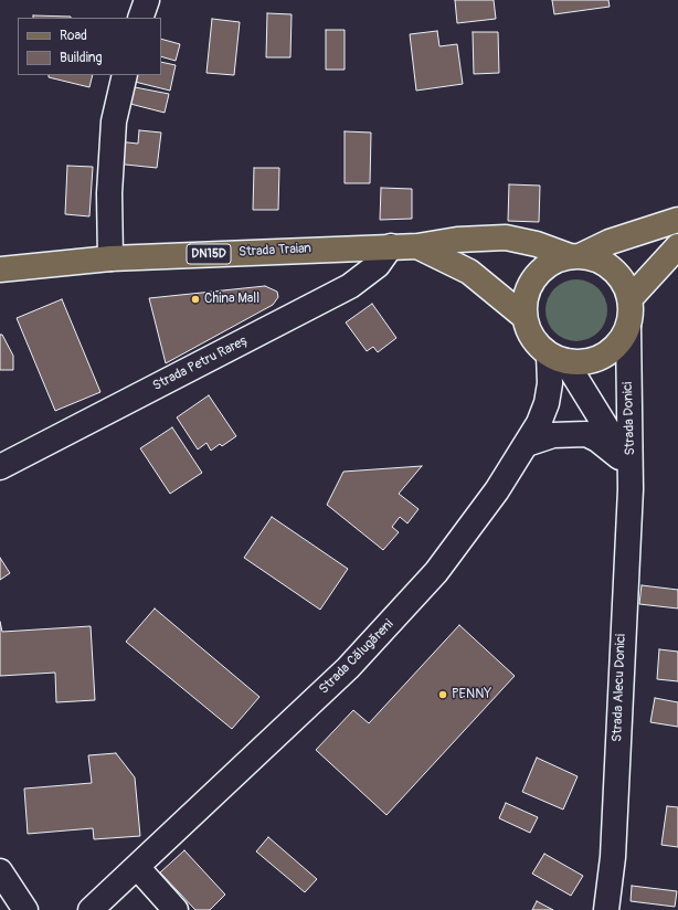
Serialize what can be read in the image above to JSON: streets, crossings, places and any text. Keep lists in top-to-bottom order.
{
  "streets": {
    "main road": ["Strada Traian", "DN15D"],
    "street": [
      "Strada Petru Rareș",
      "Strada Donici",
      "Strada Călugăreni",
      "Strada Alecu Donici"
    ]
  },
  "crossings": [
    ["Strada Traian", "Strada Petru Rareș"],
    ["Strada Traian", "Strada Donici"],
    ["Strada Traian", "Strada Călugăreni"],
    ["Strada Donici", "Strada Călugăreni"],
    ["Strada Donici", "Strada Alecu Donici"]
  ],
  "places": ["China Mall", "PENNY"],
  "legend": ["Road", "Building"]
}
